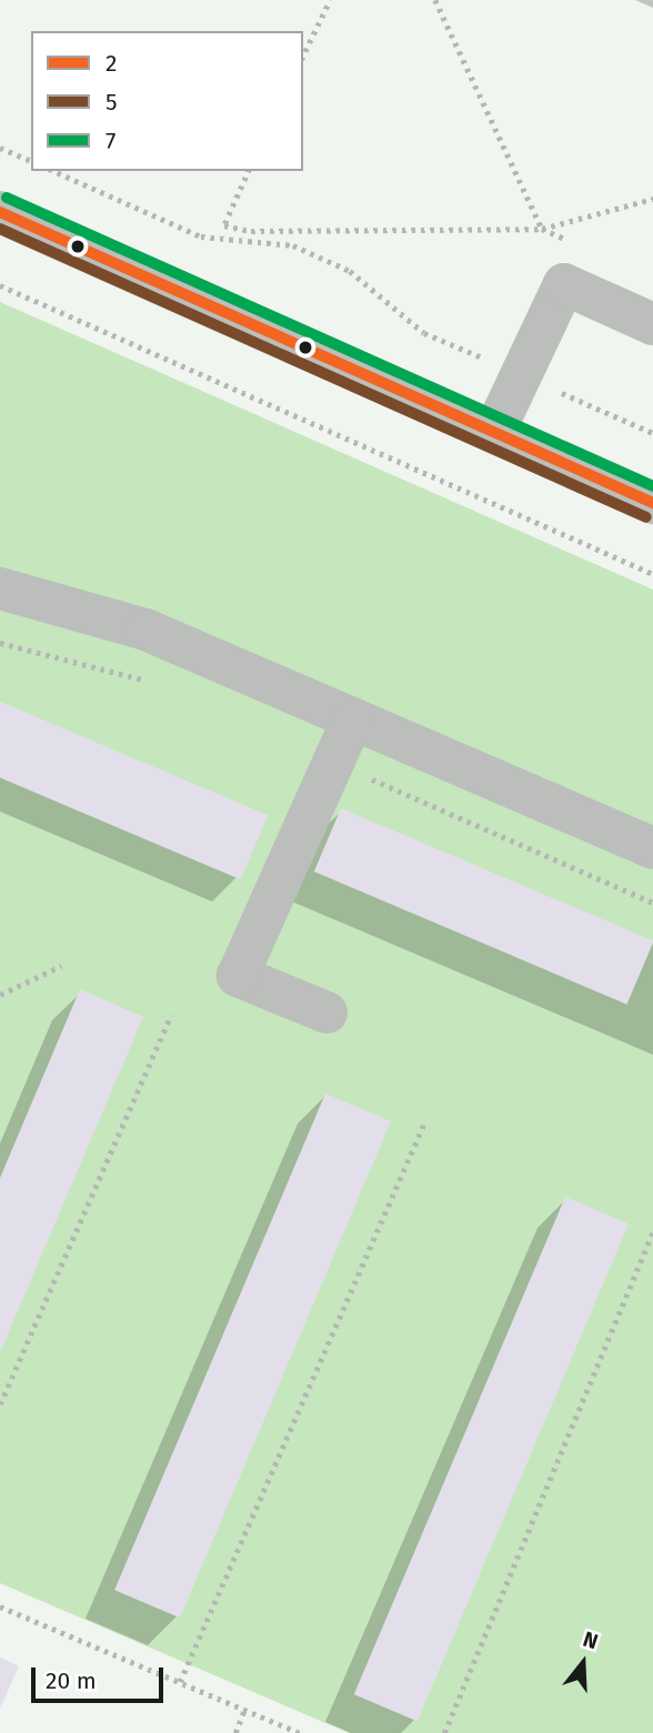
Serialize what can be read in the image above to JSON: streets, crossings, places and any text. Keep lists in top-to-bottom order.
{
  "lines": ["transit line 7", "transit line 2", "transit line 5"],
  "legend": ["2", "5", "7"],
  "scale_bar": "20 m",
  "north": "top"
}
